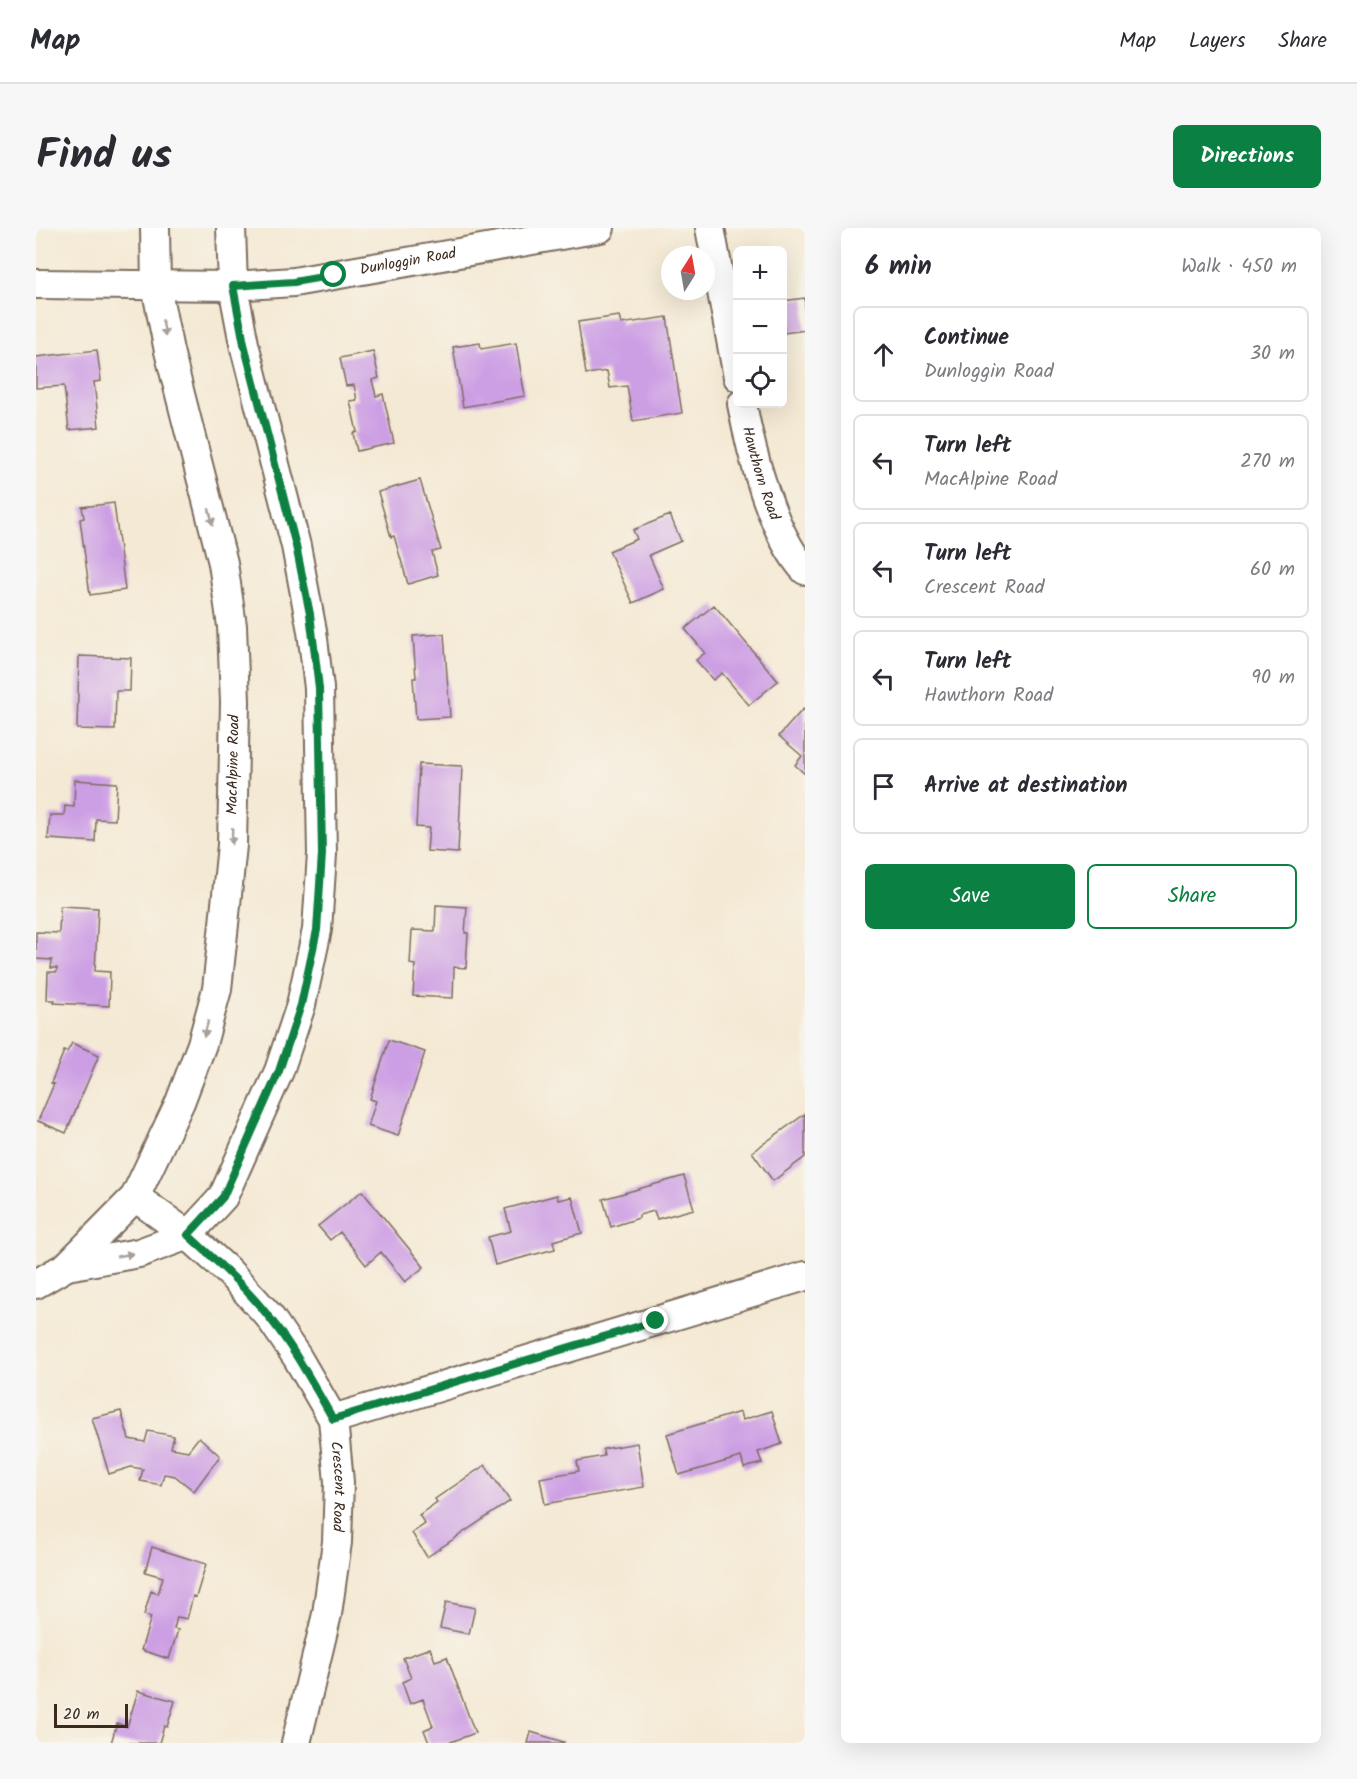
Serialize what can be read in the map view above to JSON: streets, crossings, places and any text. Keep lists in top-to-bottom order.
{
  "streets": {
    "street": [
      "Dunloggin Road",
      "Hawthorn Road",
      "MacAlpine Road",
      "Crescent Road"
    ]
  },
  "crossings": [
    ["Dunloggin Road", "MacAlpine Road"],
    ["MacAlpine Road", "Crescent Road"]
  ],
  "scale_bar": "20 m",
  "north": "top",
  "page": {
    "header": "Map",
    "nav": ["Map", "Layers", "Share"],
    "title": "Find us",
    "buttons": [
      "Directions",
      ["Save", "Share"]
    ],
    "heading": ["6 min", "Walk · 450 m"],
    "map_buttons": ["+", "−"],
    "list": [
      ["Continue", "Dunloggin Road", "30 m"],
      ["Turn left", "MacAlpine Road", "270 m"],
      ["Turn left", "Crescent Road", "60 m"],
      ["Turn left", "Hawthorn Road", "90 m"],
      "Arrive at destination"
    ],
    "scale": "20 m"
  }
}
